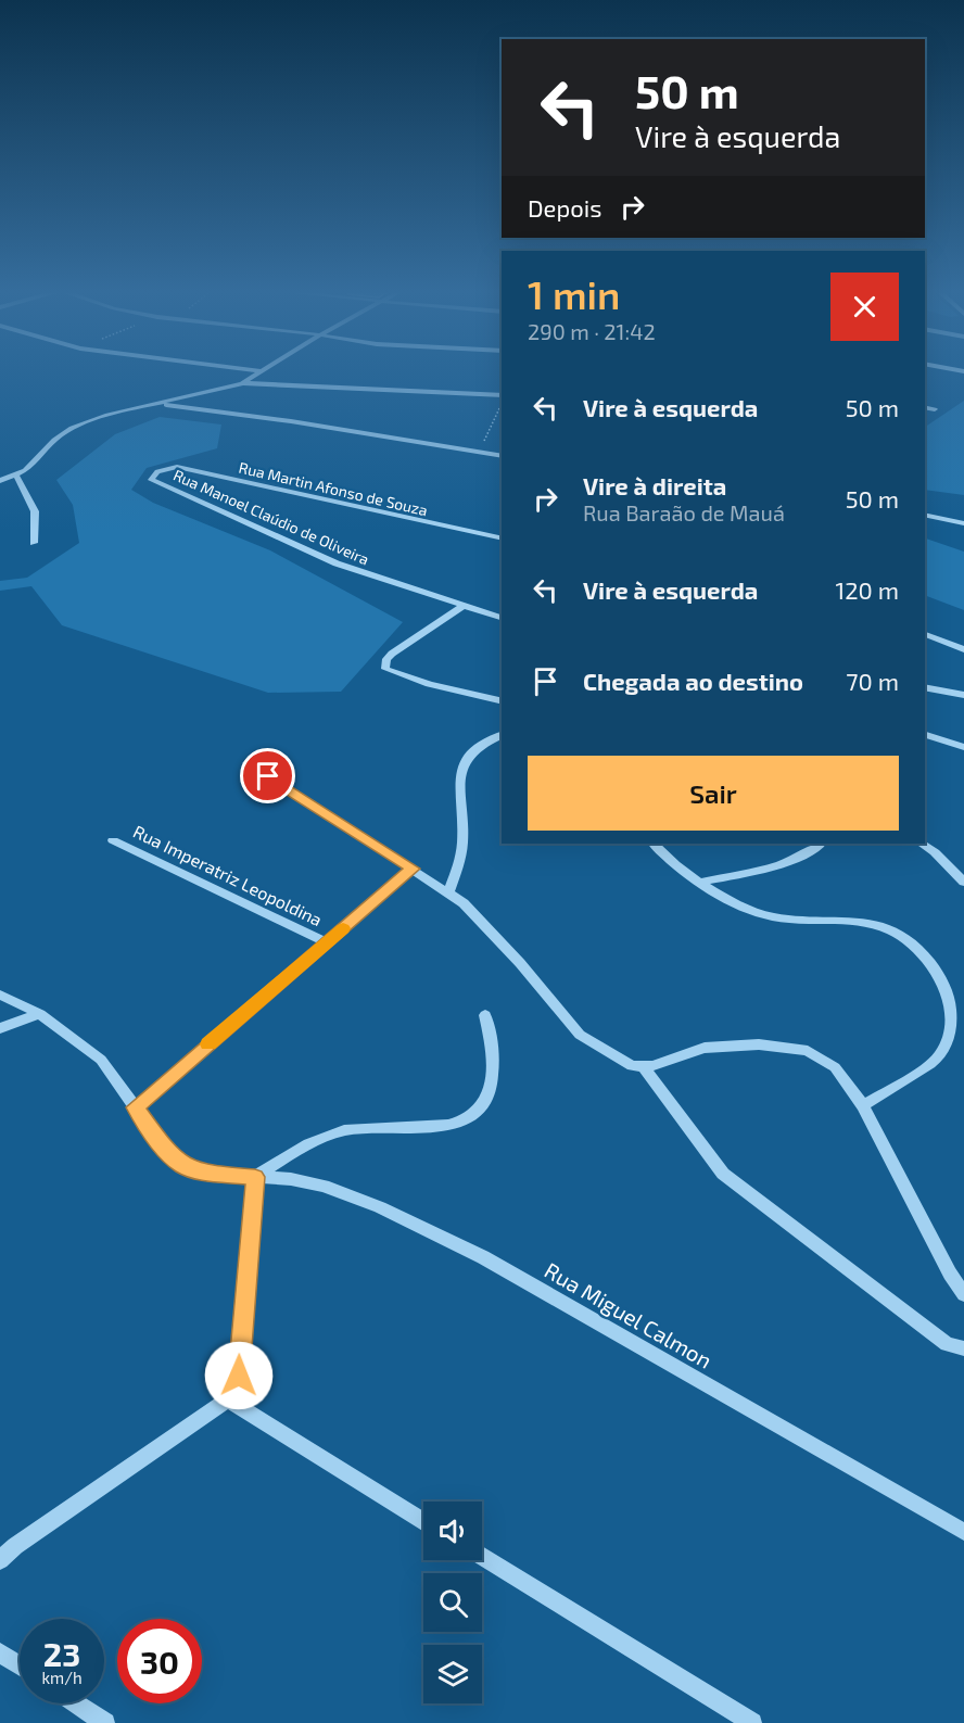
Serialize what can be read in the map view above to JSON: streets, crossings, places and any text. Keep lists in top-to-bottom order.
{
  "streets": {
    "street": [
      "Rua Martin Afonso de Souza",
      "Rua Manoel Claúdio de Oliveira",
      "Rua Imperatriz Leopoldina",
      "Rua Miguel Calmon"
    ]
  },
  "crossings": [
    ["Rua Martin Afonso de Souza", "Rua Manoel Claúdio de Oliveira"]
  ],
  "page": {
    "turn": ["50 m", "Vire à esquerda"],
    "then": "Depois",
    "heading": ["1 min", "290 m · 21:42"],
    "list": [
      {
        "name": "Vire à esquerda",
        "value": "50 m"
      },
      {
        "name": "Vire à direita",
        "note": "Rua Baraão de Mauá",
        "value": "50 m"
      },
      {
        "name": "Vire à esquerda",
        "value": "120 m"
      },
      {
        "name": "Chegada ao destino",
        "value": "70 m"
      }
    ],
    "buttons": "Sair",
    "speed": "23 km/h",
    "limit": "30"
  }
}
